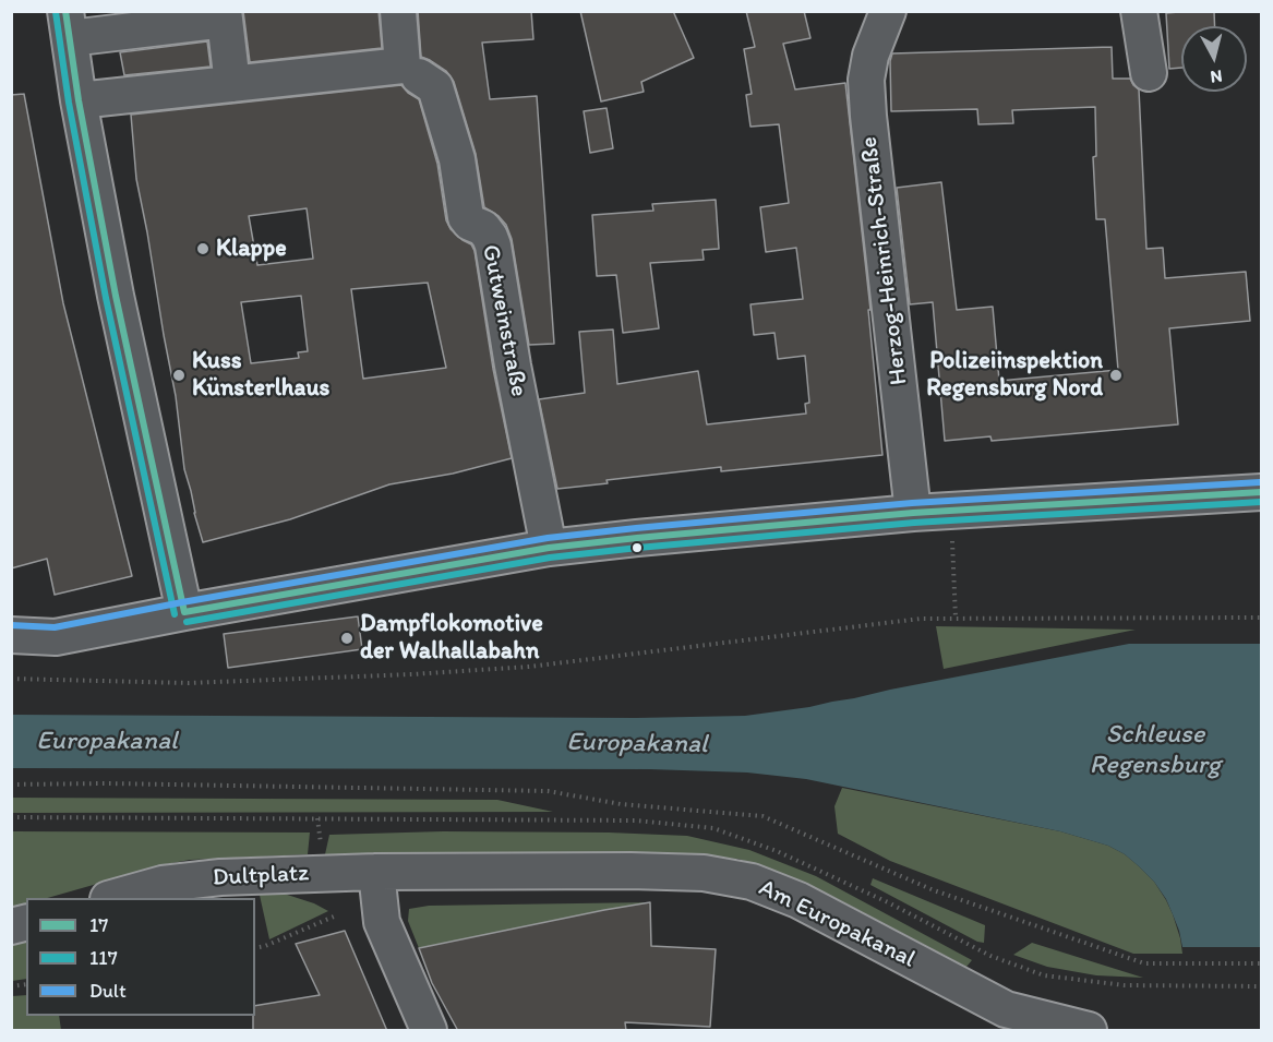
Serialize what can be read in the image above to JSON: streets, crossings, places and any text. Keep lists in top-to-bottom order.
{
  "streets": {
    "street": [
      "Herzog-Heinrich-Straße",
      "Gutweinstraße",
      "Dultplatz",
      "Am Europakanal"
    ]
  },
  "crossings": [
    ["Dultplatz", "Am Europakanal"]
  ],
  "water": ["Schleuse Regensburg", "Europakanal"],
  "places": [
    "Klappe",
    "Kuss Künsterlhaus",
    "Polizeiinspektion Regensburg Nord",
    "Dampflokomotive der Walhallabahn"
  ],
  "lines": ["transit line 17", "transit line 117", "transit line Dult"],
  "legend": ["17", "117", "Dult"],
  "north": "bottom"
}
